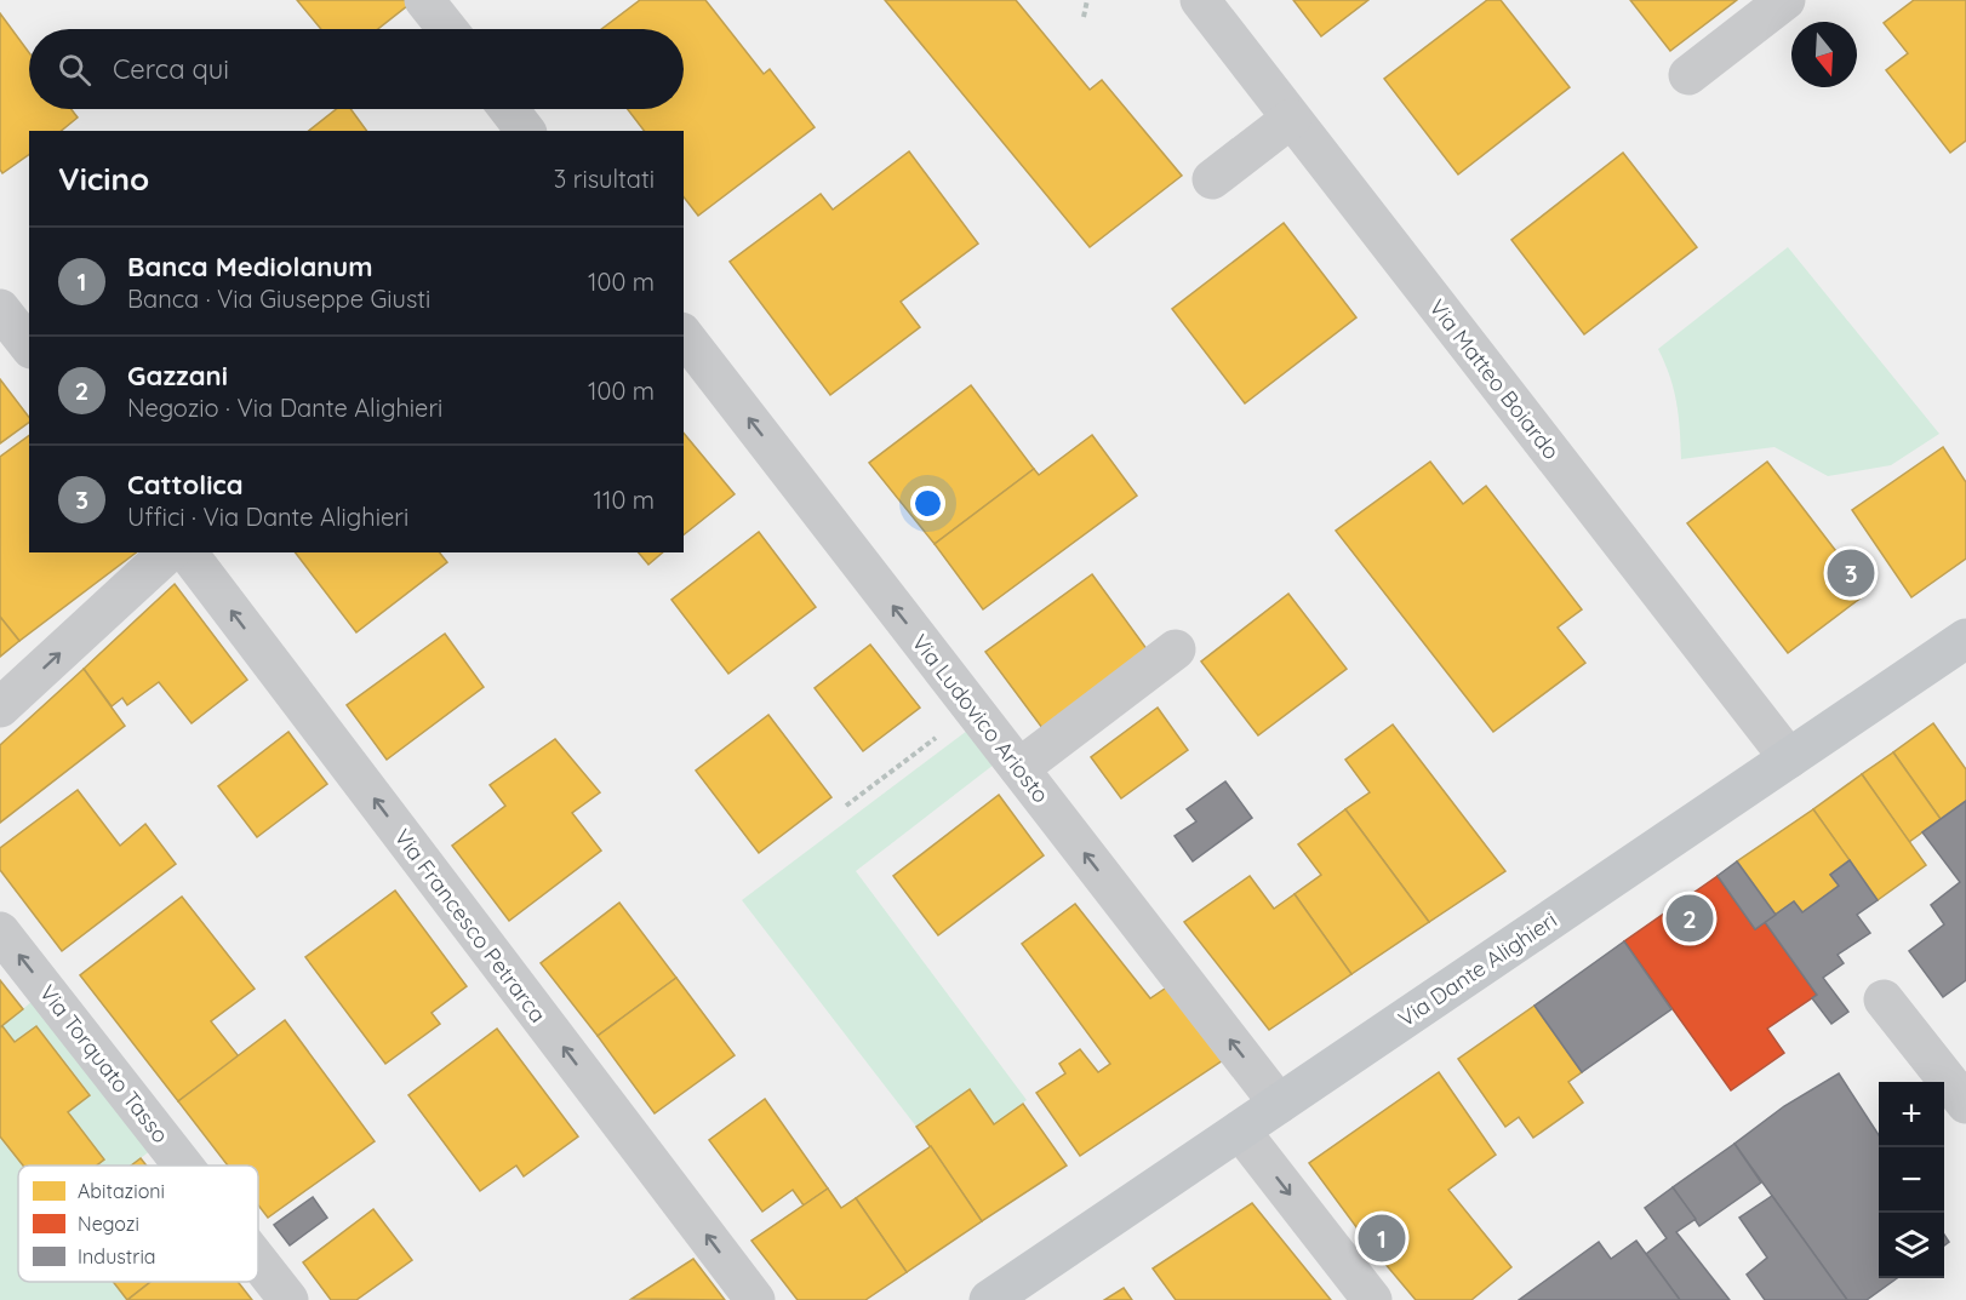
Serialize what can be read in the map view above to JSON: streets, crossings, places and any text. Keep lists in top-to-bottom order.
{
  "streets": {
    "main road": ["Via Dante Alighieri"],
    "street": [
      "Via Matteo Boiardo",
      "Via Ludovico Ariosto",
      "Via Francesco Petrarca",
      "Via Torquato Tasso"
    ]
  },
  "crossings": [
    ["Via Matteo Boiardo", "Via Dante Alighieri"],
    ["Via Ludovico Ariosto", "Via Dante Alighieri"]
  ],
  "one_way": ["Via Ludovico Ariosto", "Via Francesco Petrarca", "Via Torquato Tasso"],
  "legend": ["Abitazioni", "Negozi", "Industria"],
  "north": "bottom",
  "page": {
    "search": "Cerca qui",
    "heading": ["Vicino", "3 risultati"],
    "list": [
      {
        "mark": "1",
        "name": "Banca Mediolanum",
        "note": "Banca · Via Giuseppe Giusti",
        "value": "100 m"
      },
      {
        "mark": "2",
        "name": "Gazzani",
        "note": "Negozio · Via Dante Alighieri",
        "value": "100 m"
      },
      {
        "mark": "3",
        "name": "Cattolica",
        "note": "Uffici · Via Dante Alighieri",
        "value": "110 m"
      }
    ],
    "pins": ["3", "2", "1"],
    "map_buttons": ["+", "−"]
  }
}
